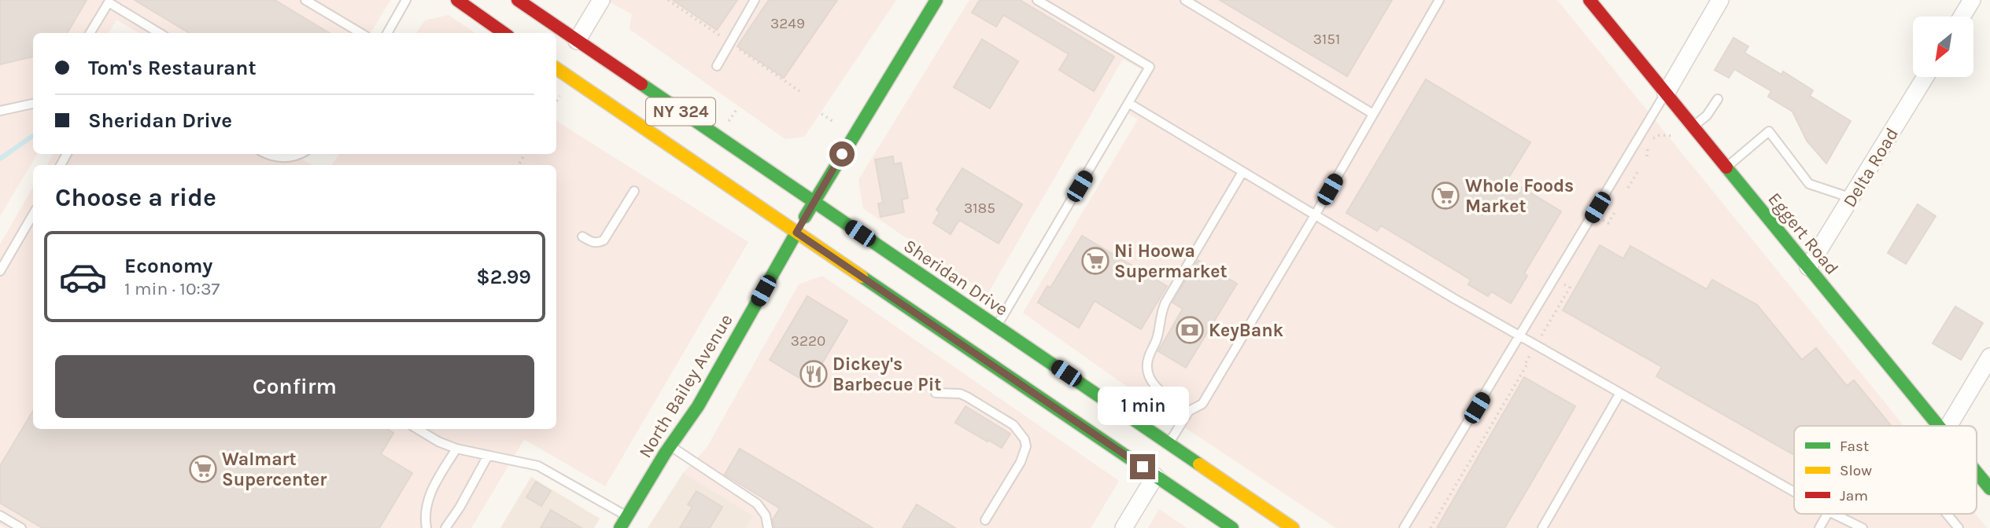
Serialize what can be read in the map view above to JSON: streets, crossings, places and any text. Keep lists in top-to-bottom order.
{
  "streets": {
    "main road": [
      "NY 324",
      "Eggert Road",
      "Sheridan Drive",
      "North Bailey Avenue"
    ],
    "street": ["Delta Road"]
  },
  "crossings": [
    ["NY 324", "North Bailey Avenue"],
    ["Delta Road", "Eggert Road"],
    ["Sheridan Drive", "North Bailey Avenue"]
  ],
  "places": {
    "supermarket": ["Whole Foods Market", "Ni Hoowa Supermarket", "Walmart Supercenter"],
    "bank": ["KeyBank"],
    "restaurant": ["Dickey's Barbecue Pit"]
  },
  "house_numbers": [
    "3249",
    "3151",
    "3185",
    "3220"
  ],
  "legend": ["Fast", "Slow", "Jam"],
  "north": "bottom left",
  "page": {
    "banner": ["Tom's Restaurant", "Sheridan Drive"],
    "heading": "Choose a ride",
    "list": [
      {
        "name": "Economy",
        "note": "1 min · 10:37",
        "value": "$2.99"
      }
    ],
    "buttons": "Confirm",
    "bubble": "1 min"
  }
}
